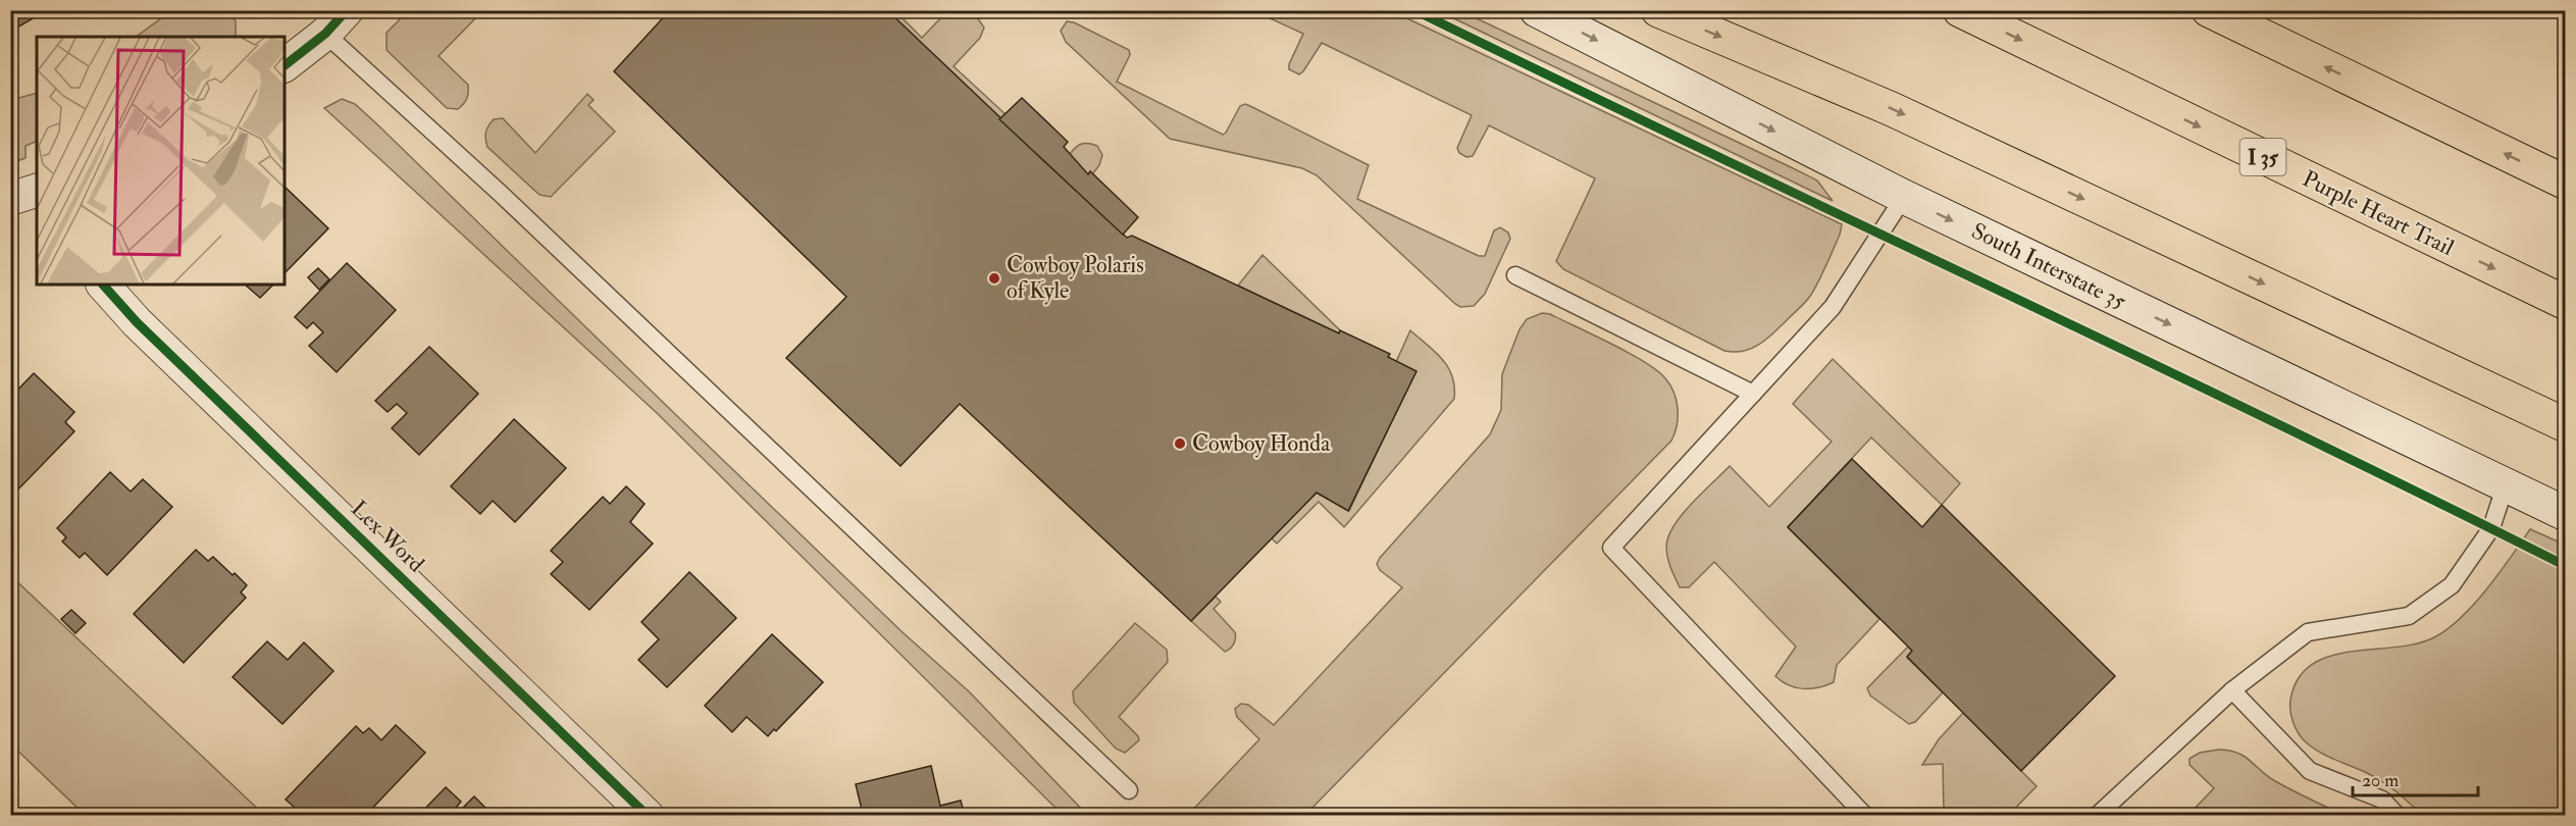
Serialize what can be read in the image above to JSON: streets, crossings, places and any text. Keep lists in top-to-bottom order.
{
  "streets": {
    "highway": ["I 35", "Purple Heart Trail"],
    "main road": ["South Interstate 35"],
    "street": ["Lex Word"]
  },
  "one_way": ["South Interstate 35"],
  "places": ["Cowboy Polaris of Kyle", "Cowboy Honda"],
  "scale_bar": "20 m"
}
